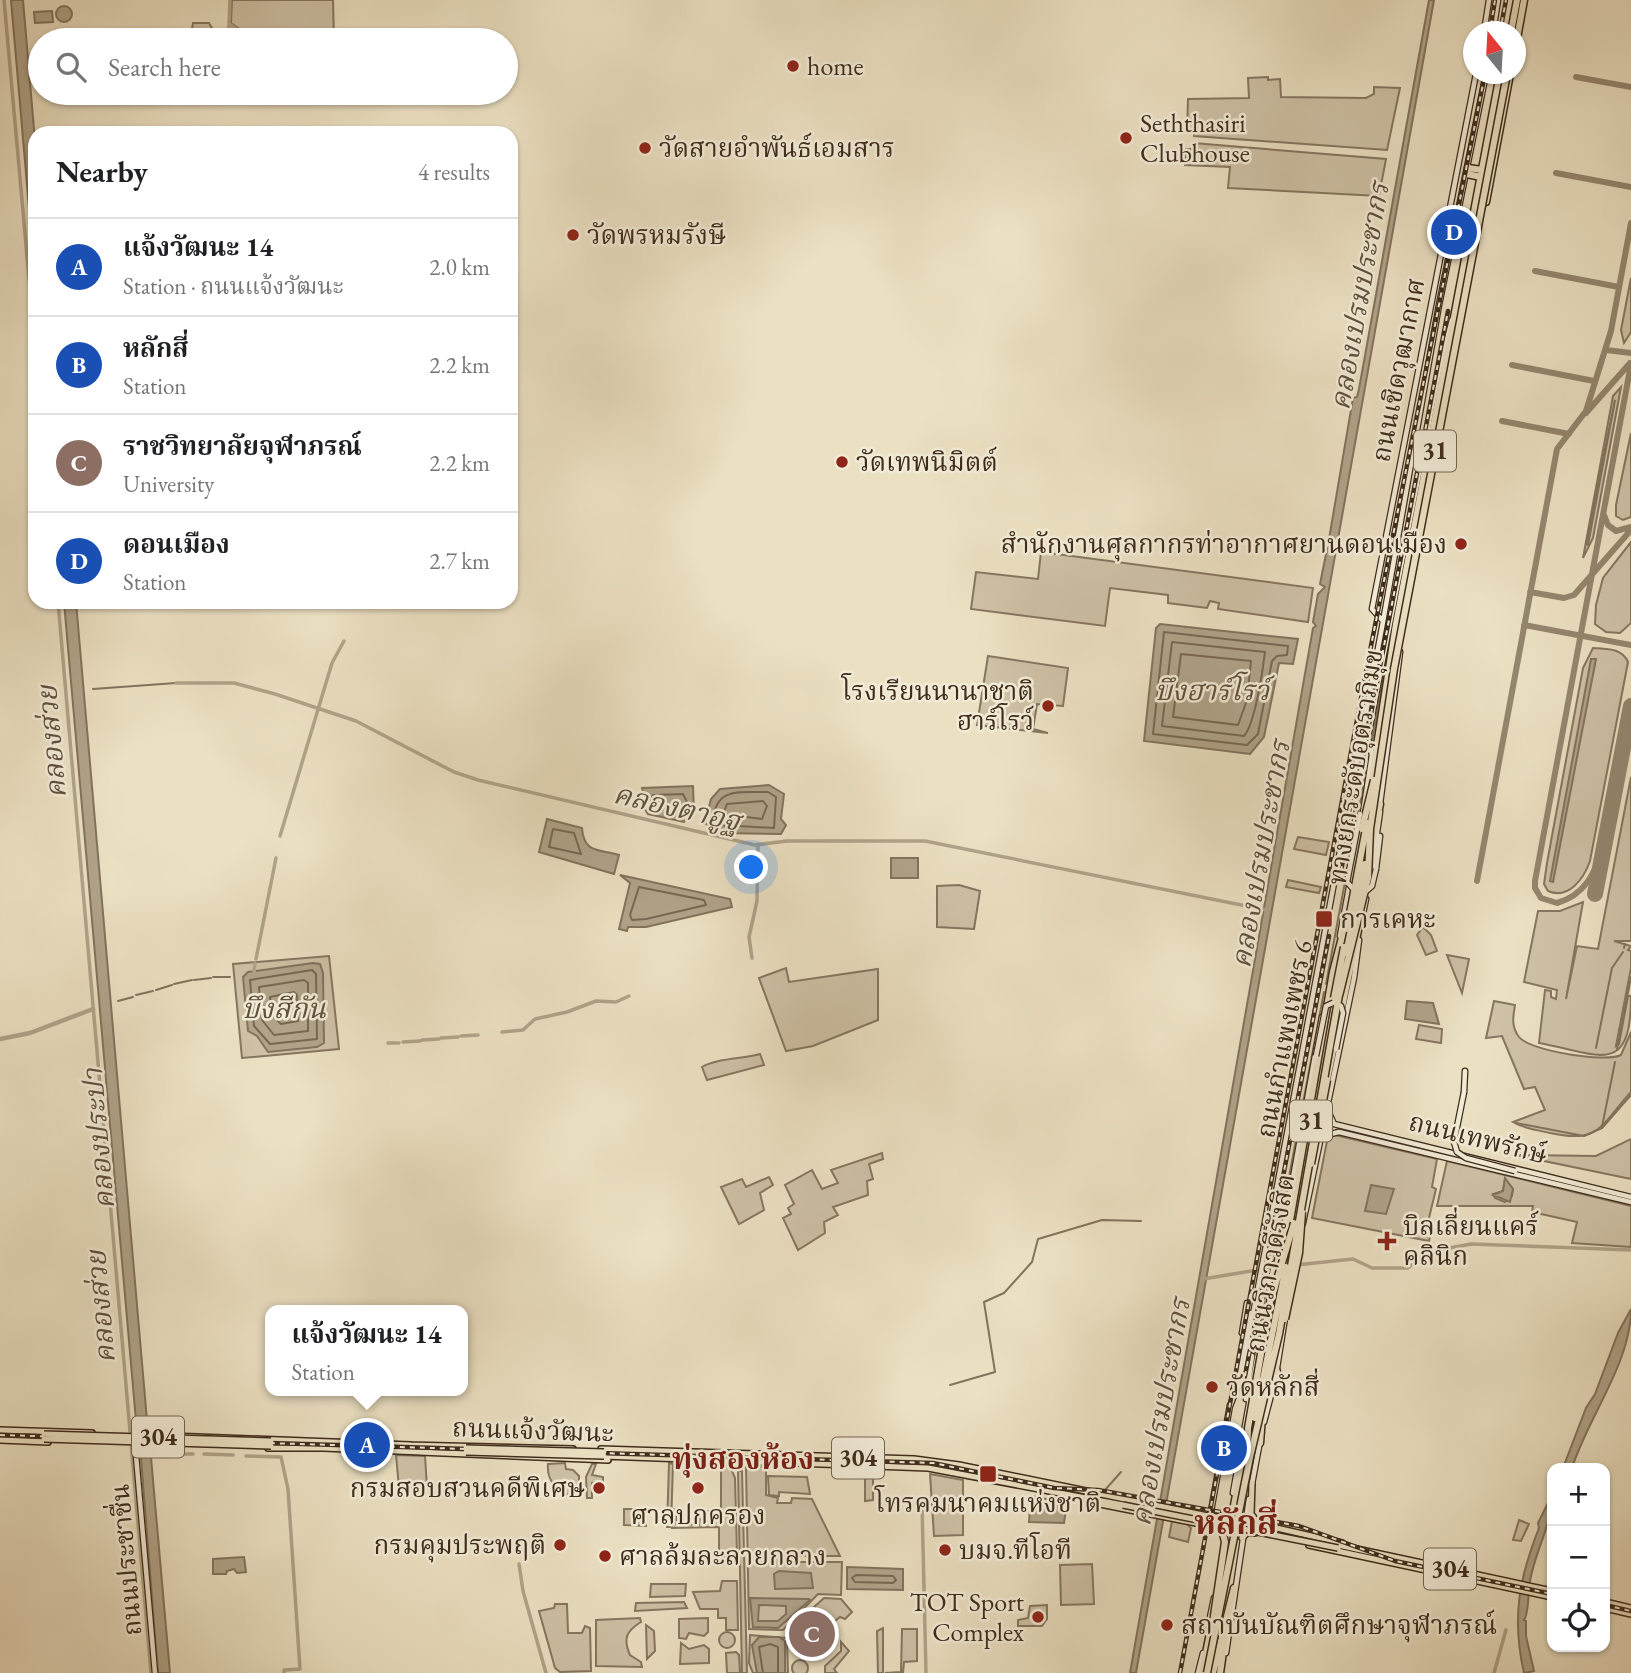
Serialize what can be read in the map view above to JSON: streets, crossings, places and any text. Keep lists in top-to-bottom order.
{
  "streets": {
    "highway": ["31", "ทางยกระดับอุตราภิมุข", "ถนนวิภาวดีรังสิต"],
    "main road": [
      "ถนนเชิดวุฒากาศ",
      "ถนนกำแพงเพชร 6",
      "ถนนเทพรักษ์",
      "ถนนแจ้งวัฒนะ",
      "304",
      "ถนนประชาชื่น"
    ]
  },
  "crossings": [
    ["ถนนเชิดวุฒากาศ", "ถนนกำแพงเพชร 6"],
    ["ถนนเชิดวุฒากาศ", "ถนนวิภาวดีรังสิต"],
    ["31", "ถนนวิภาวดีรังสิต"],
    ["ทางยกระดับอุตราภิมุข", "ถนนวิภาวดีรังสิต"],
    ["ถนนกำแพงเพชร 6", "ถนนวิภาวดีรังสิต"],
    ["ถนนกำแพงเพชร 6", "ถนนแจ้งวัฒนะ"],
    ["ถนนเทพรักษ์", "ถนนวิภาวดีรังสิต"],
    ["ถนนวิภาวดีรังสิต", "ถนนแจ้งวัฒนะ"],
    ["ถนนแจ้งวัฒนะ", "ถนนประชาชื่น"]
  ],
  "districts": ["ทุ่งสองห้อง", "หลักสี่"],
  "water": [
    "คลองเปรมประชากร",
    "บึงฮาร์โรว์",
    "คลองส่วย",
    "คลองตาอูฐ",
    "บึงสีกัน",
    "คลองประปา"
  ],
  "places": {
    "other": [
      "home",
      "Seththasiri Clubhouse",
      "วัดสายอำพันธ์เอมสาร",
      "วัดพรหมรังษี",
      "วัดเทพนิมิตต์",
      "สำนักงานศุลกากรท่าอากาศยานดอนเมือง",
      "โรงเรียนนานาชาติ ฮาร์โรว์",
      "วัดหลักสี่",
      "กรมสอบสวนคดีพิเศษ",
      "ศาลปกครอง",
      "กรมคุมประพฤติ",
      "บมจ.ทีโอที",
      "ศาลล้มละลายกลาง",
      "TOT Sport Complex",
      "สถาบันบัณฑิตศึกษาจุฬาภรณ์"
    ],
    "transit": ["การเคหะ", "โทรคมนาคมแห่งชาติ"],
    "health": ["บิลเลี่ยนแคร์ คลินิก"]
  },
  "north": "top",
  "page": {
    "search": "Search here",
    "heading": ["Nearby", "4 results"],
    "pins": [
      "D",
      "A",
      "B",
      "C"
    ],
    "list": [
      {
        "mark": "A",
        "name": "แจ้งวัฒนะ 14",
        "note": "Station · ถนนแจ้งวัฒนะ",
        "value": "2.0 km"
      },
      {
        "mark": "B",
        "name": "หลักสี่",
        "note": "Station",
        "value": "2.2 km"
      },
      {
        "mark": "C",
        "name": "ราชวิทยาลัยจุฬาภรณ์",
        "note": "University",
        "value": "2.2 km"
      },
      {
        "mark": "D",
        "name": "ดอนเมือง",
        "note": "Station",
        "value": "2.7 km"
      }
    ],
    "popup": ["แจ้งวัฒนะ 14", "Station"],
    "map_buttons": ["+", "−"]
  }
}
